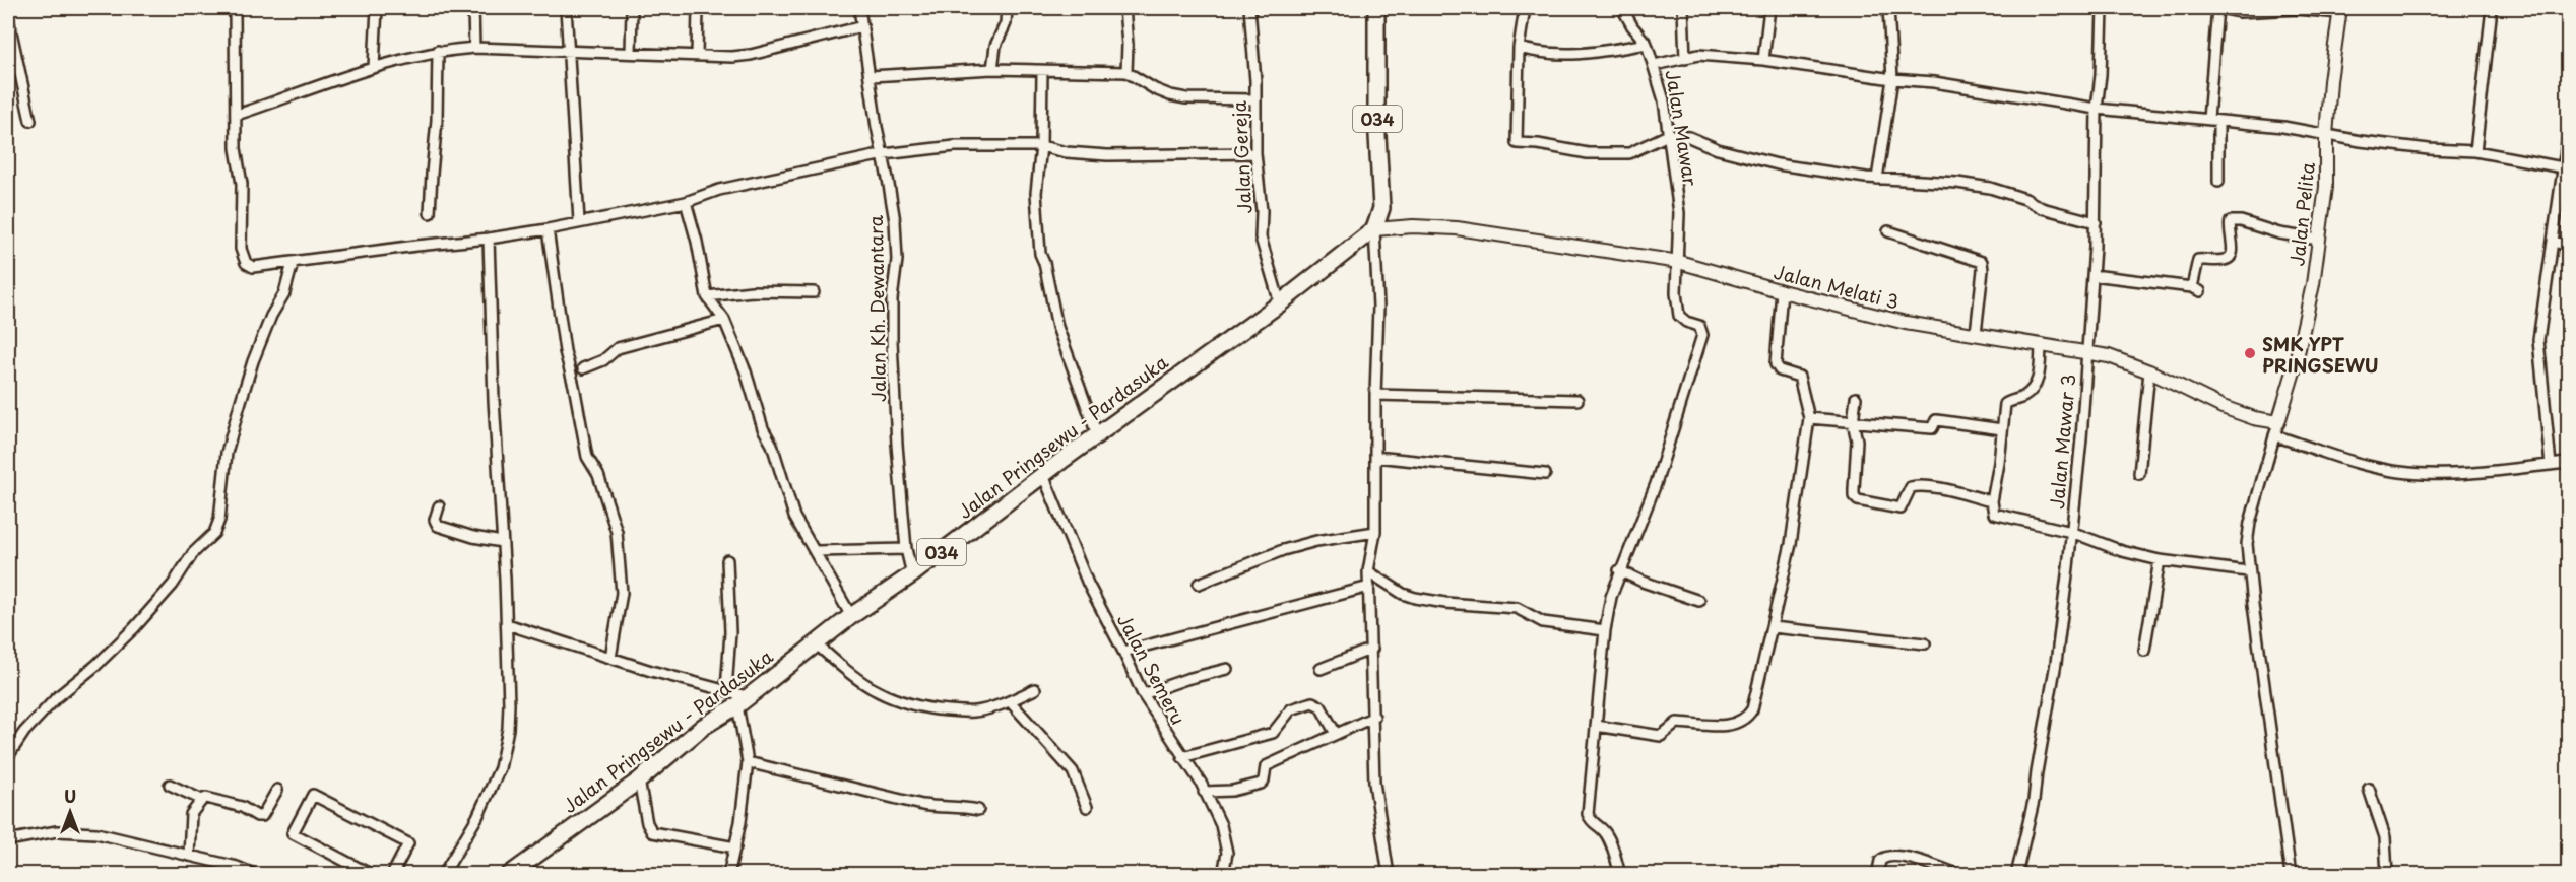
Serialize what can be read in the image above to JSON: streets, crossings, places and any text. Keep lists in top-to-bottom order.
{
  "streets": {
    "main road": ["034", "Jalan Pringsewu - Pardasuka"],
    "street": [
      "Jalan Mawar",
      "Jalan Gereja",
      "Jalan Pelita",
      "Jalan Melati 3",
      "Jalan Kh. Dewantara",
      "Jalan Mawar 3",
      "Jalan Semeru"
    ]
  },
  "crossings": [
    ["034", "Jalan Melati 3"],
    ["034", "Jalan Pringsewu - Pardasuka"],
    ["Jalan Mawar", "Jalan Melati 3"],
    ["Jalan Gereja", "Jalan Pringsewu - Pardasuka"],
    ["Jalan Pelita", "Jalan Melati 3"],
    ["Jalan Melati 3", "Jalan Pringsewu - Pardasuka"],
    ["Jalan Melati 3", "Jalan Mawar 3"],
    ["Jalan Kh. Dewantara", "Jalan Pringsewu - Pardasuka"],
    ["Jalan Pringsewu - Pardasuka", "Jalan Semeru"]
  ],
  "places": ["SMK YPT PRINGSEWU"],
  "north": "top"
}
